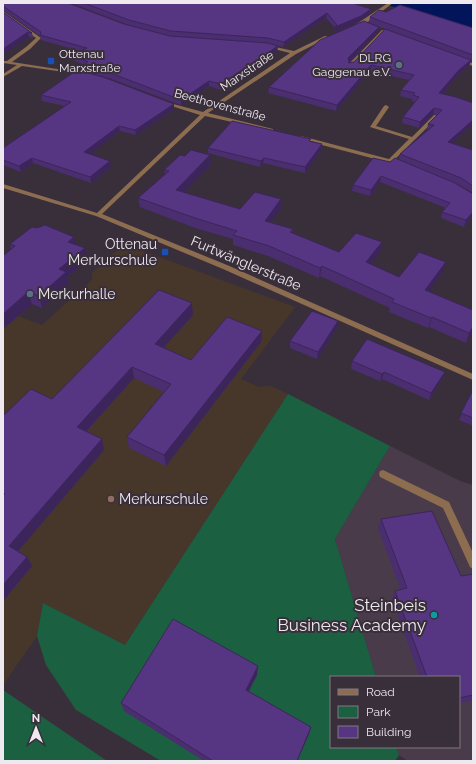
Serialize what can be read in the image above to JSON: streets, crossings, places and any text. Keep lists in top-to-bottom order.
{
  "streets": {
    "street": ["Marxstraße", "Beethovenstraße", "Furtwänglerstraße"]
  },
  "crossings": [
    ["Marxstraße", "Beethovenstraße"],
    ["Marxstraße", "Furtwänglerstraße"]
  ],
  "places": {
    "transit": ["Ottenau Marxstraße", "Ottenau Merkurschule"],
    "other": [
      "DLRG Gaggenau e.V.",
      "Merkurhalle",
      "Merkurschule",
      "Steinbeis Business Academy"
    ]
  },
  "legend": ["Road", "Park", "Building"],
  "north": "top"
}
